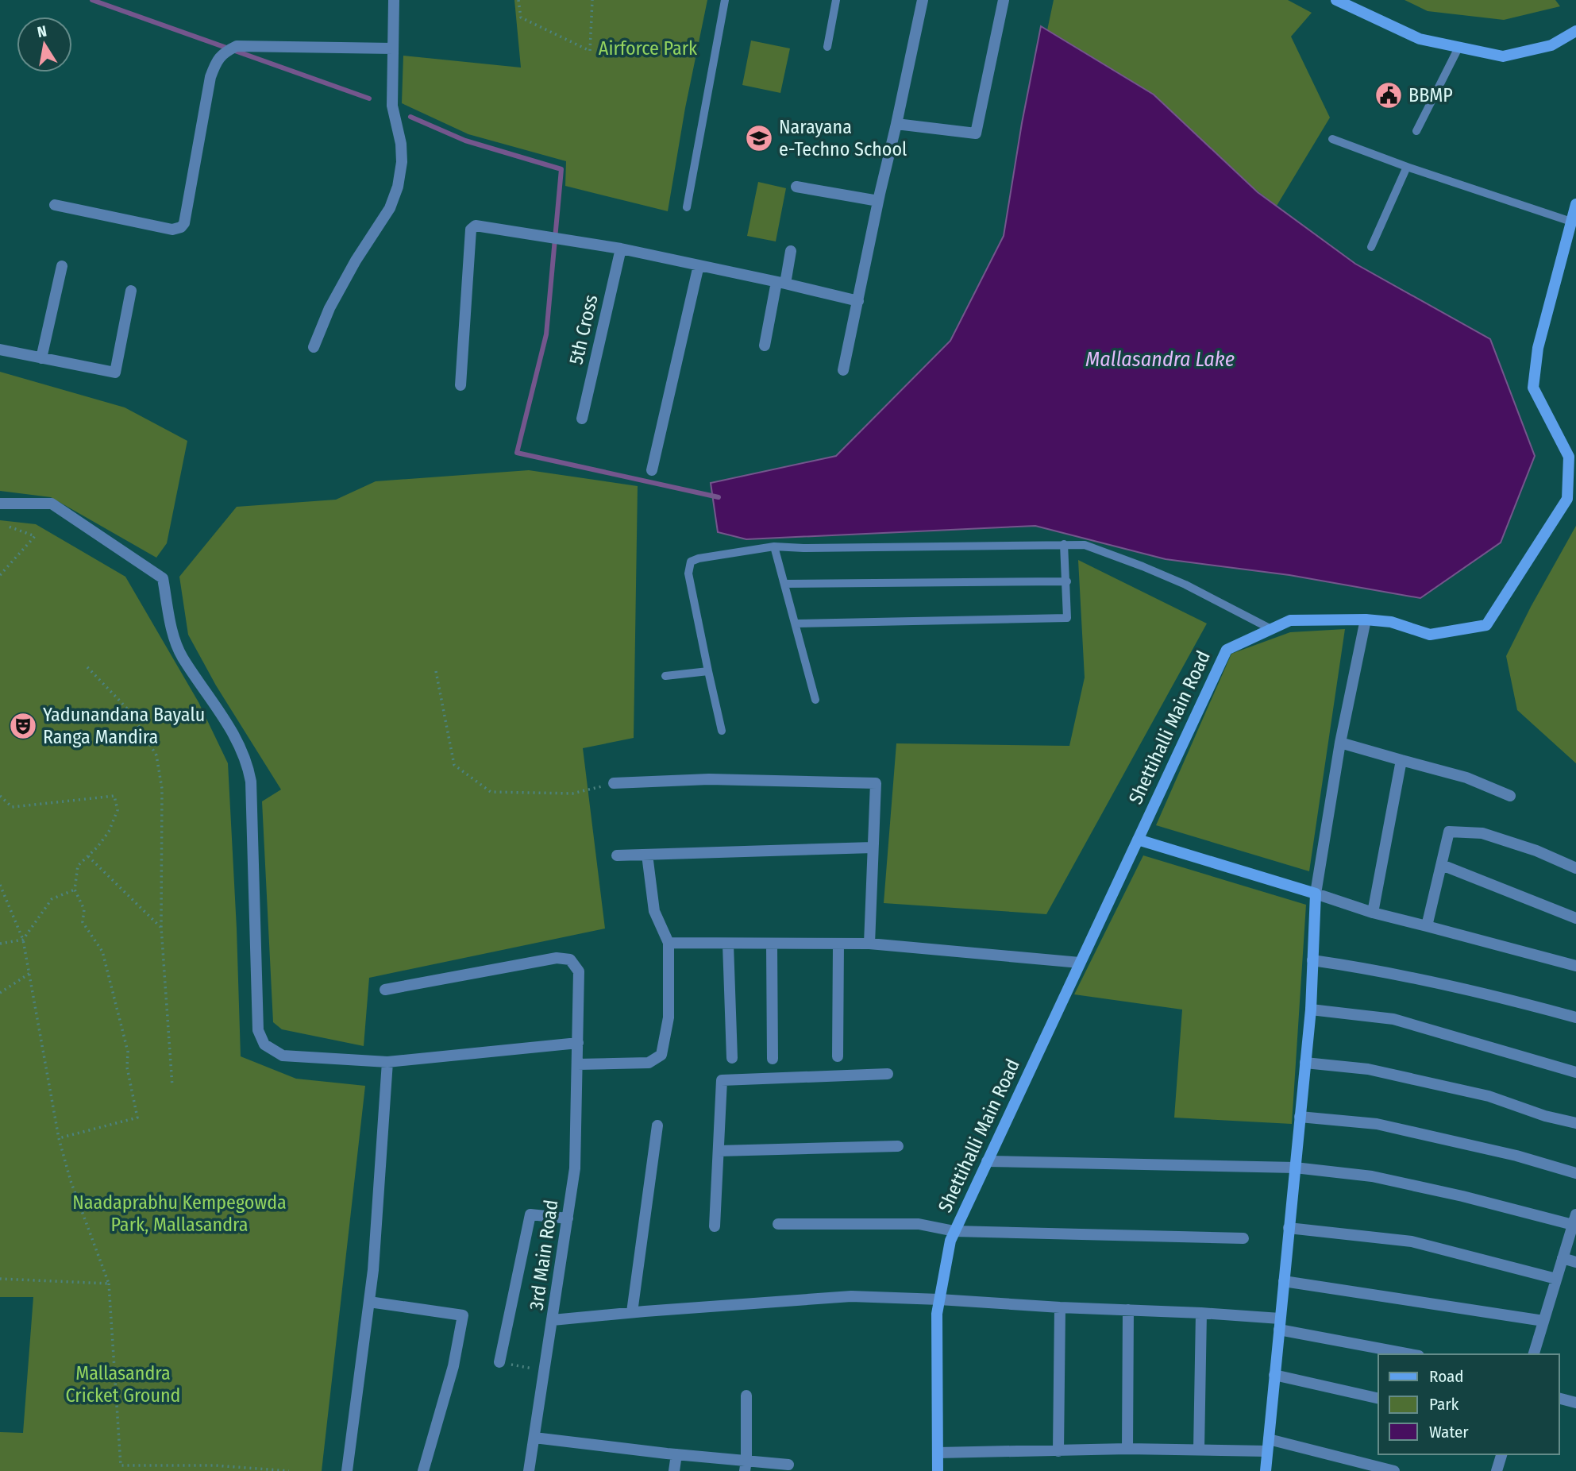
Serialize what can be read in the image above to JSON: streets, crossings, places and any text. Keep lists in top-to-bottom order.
{
  "streets": {
    "street": ["5th Cross", "Shettihalli Main Road", "3rd Main Road"]
  },
  "water": ["Mallasandra Lake"],
  "parks": ["Airforce Park", "Naadaprabhu Kempegowda Park, Mallasandra", "Mallasandra Cricket Ground"],
  "places": {
    "public building": ["BBMP"],
    "school or university": ["Narayana e-Techno School"],
    "theatre": ["Yadunandana Bayalu Ranga Mandira"]
  },
  "legend": ["Road", "Park", "Water"],
  "north": "top"
}
